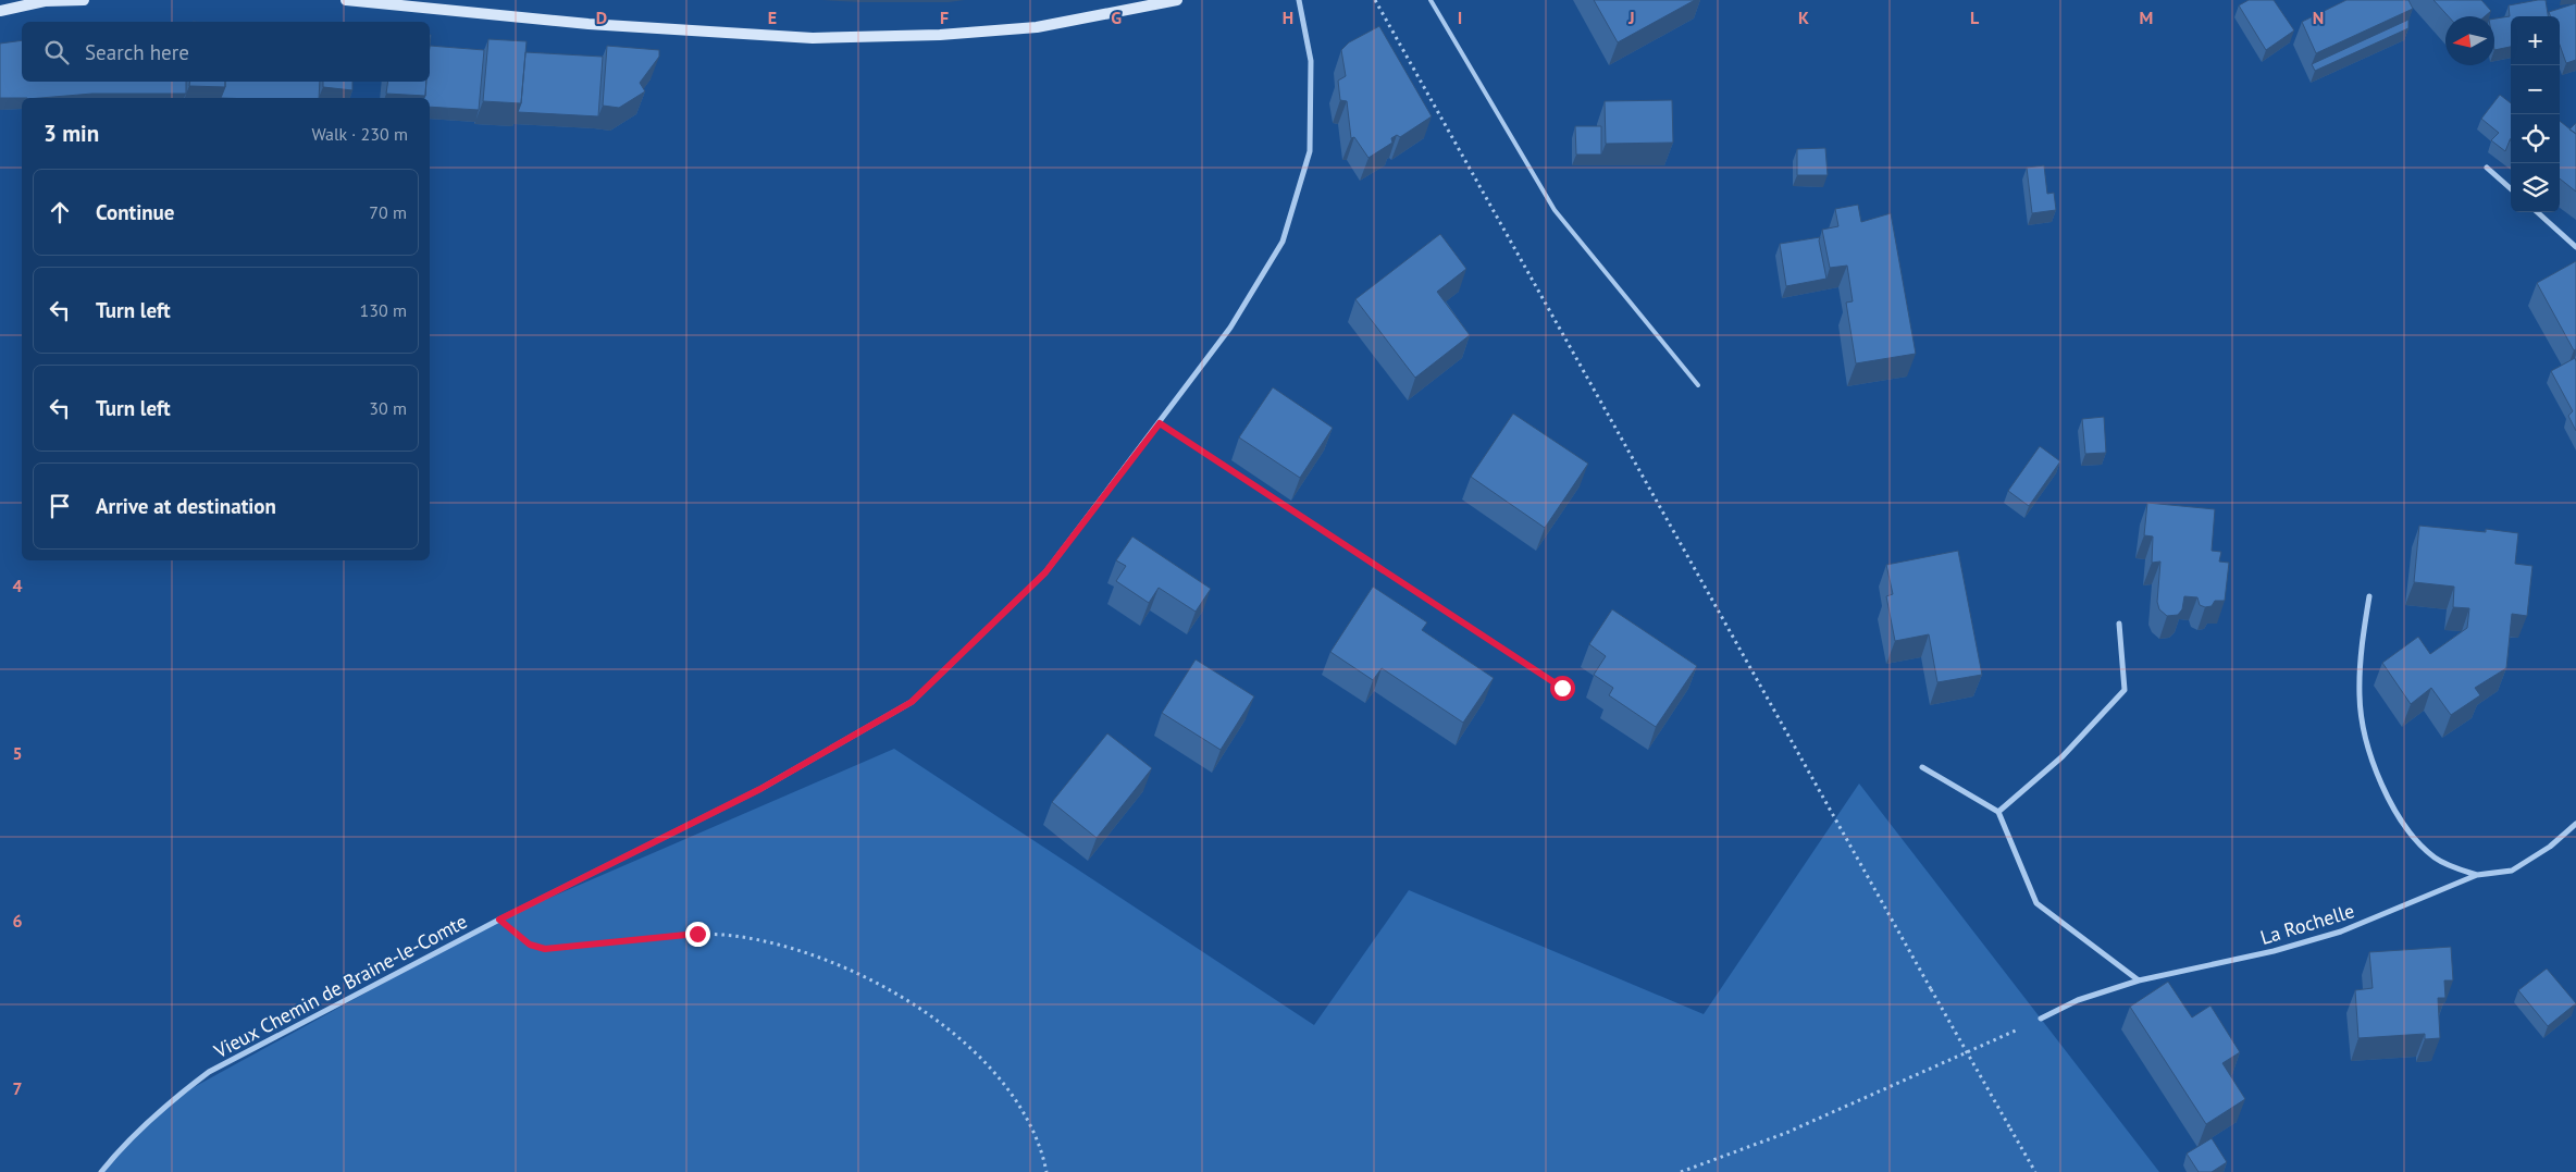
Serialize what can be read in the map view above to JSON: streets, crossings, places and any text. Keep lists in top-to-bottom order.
{
  "streets": {
    "street": ["La Rochelle", "Vieux Chemin de Braine-le-Comte"]
  },
  "north": "left",
  "page": {
    "map_buttons": ["+", "−"],
    "search": "Search here",
    "heading": ["3 min", "Walk · 230 m"],
    "list": [
      ["Continue", "70 m"],
      ["Turn left", "130 m"],
      ["Turn left", "30 m"],
      "Arrive at destination"
    ]
  },
  "grid": {
    "columns": [
      "D",
      "E",
      "F",
      "G",
      "H",
      "I",
      "J",
      "K",
      "L",
      "M",
      "N"
    ],
    "rows": [
      "4",
      "5",
      "6",
      "7"
    ]
  }
}
